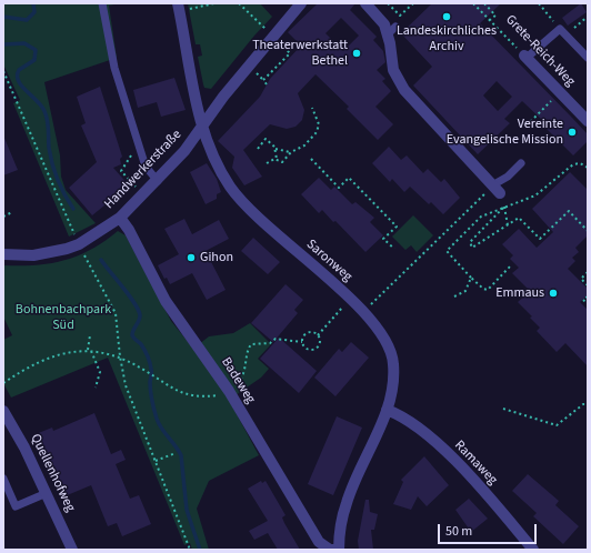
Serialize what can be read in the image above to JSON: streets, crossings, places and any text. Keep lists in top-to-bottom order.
{
  "streets": {
    "street": [
      "Grete-Reich-Weg",
      "Handwerkerstraße",
      "Saronweg",
      "Badeweg",
      "Ramaweg",
      "Quellenhofweg"
    ]
  },
  "crossings": [
    ["Handwerkerstraße", "Saronweg"],
    ["Handwerkerstraße", "Badeweg"],
    ["Saronweg", "Badeweg"],
    ["Saronweg", "Ramaweg"]
  ],
  "parks": ["Bohnenbachpark Süd"],
  "places": [
    "Landeskirchliches Archiv",
    "Theaterwerkstatt Bethel",
    "Vereinte Evangelische Mission",
    "Gihon",
    "Emmaus"
  ],
  "scale_bar": "50 m"
}
